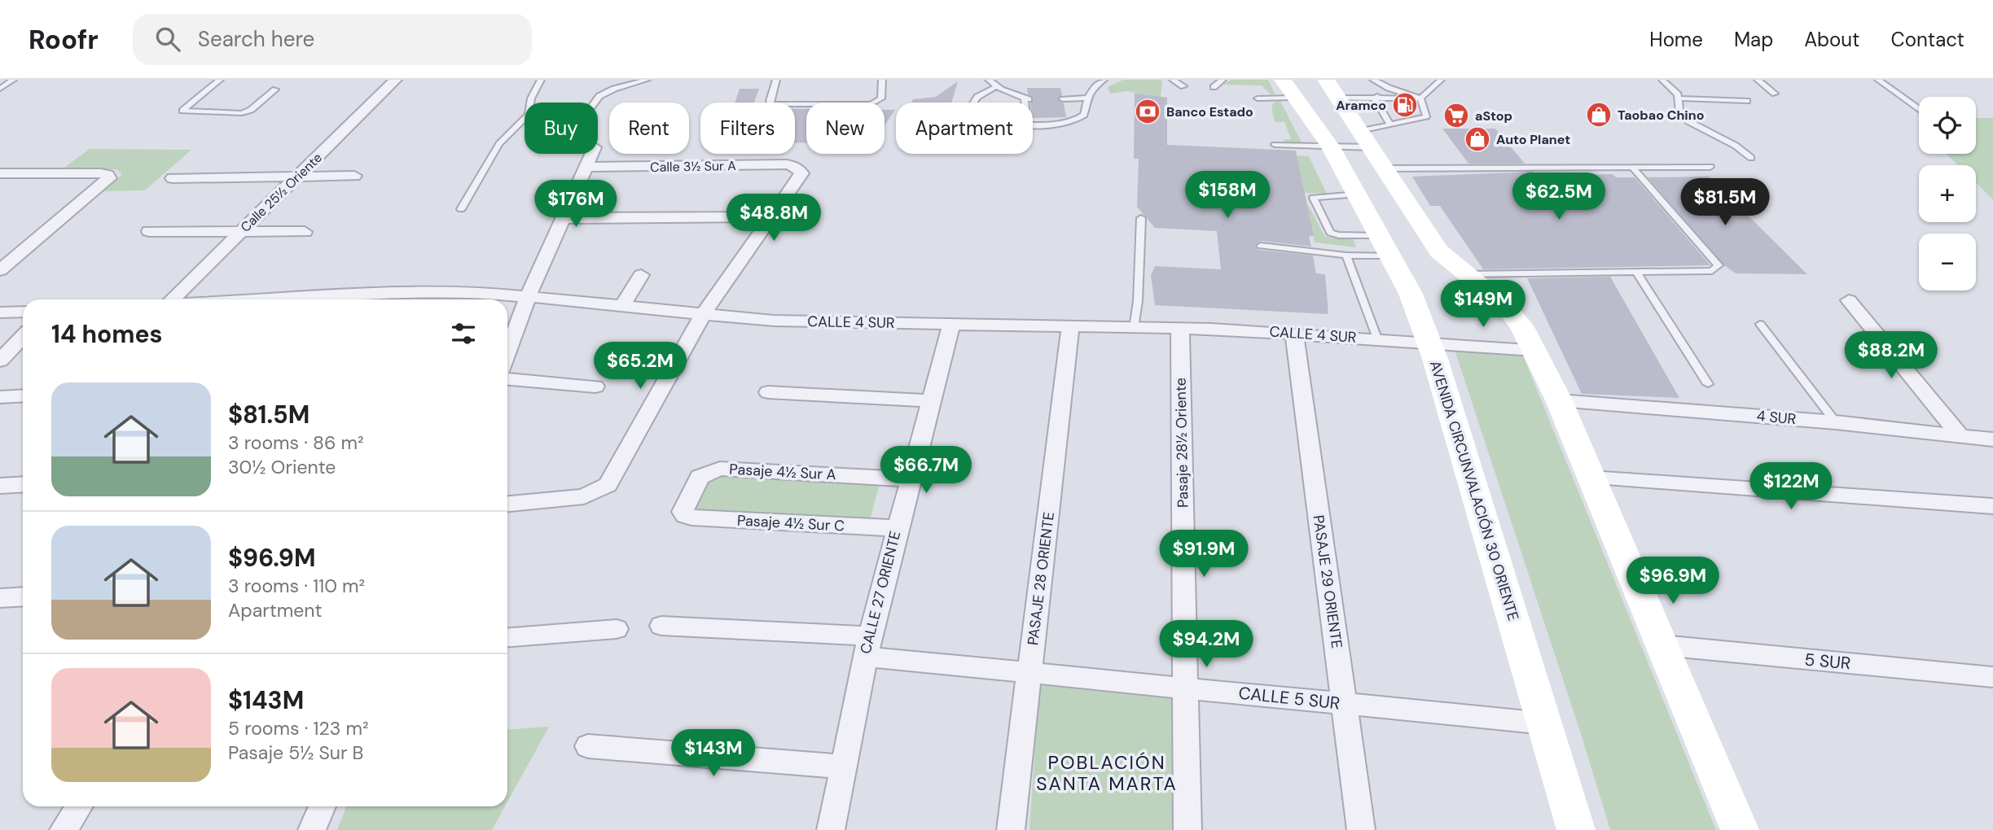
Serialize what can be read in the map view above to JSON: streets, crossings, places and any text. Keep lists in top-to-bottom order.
{
  "streets": {
    "main road": ["AVENIDA CIRCUNVALACIÓN 30 ORIENTE"],
    "street": [
      "Calle 3½ Sur A",
      "Calle 25½ Oriente",
      "CALLE 4 SUR",
      "4 SUR",
      "Pasaje 28½ Oriente",
      "Pasaje 4½ Sur A",
      "Pasaje 4½ Sur C",
      "PASAJE 28 ORIENTE",
      "PASAJE 29 ORIENTE",
      "CALLE 27 ORIENTE",
      "5 SUR",
      "CALLE 5 SUR"
    ]
  },
  "crossings": [
    ["CALLE 4 SUR", "Pasaje 28½ Oriente"],
    ["CALLE 4 SUR", "AVENIDA CIRCUNVALACIÓN 30 ORIENTE"],
    ["CALLE 4 SUR", "PASAJE 28 ORIENTE"],
    ["CALLE 4 SUR", "PASAJE 29 ORIENTE"],
    ["CALLE 4 SUR", "CALLE 27 ORIENTE"],
    ["Pasaje 28½ Oriente", "CALLE 5 SUR"],
    ["Pasaje 4½ Sur A", "Pasaje 4½ Sur C"],
    ["Pasaje 4½ Sur A", "CALLE 27 ORIENTE"],
    ["AVENIDA CIRCUNVALACIÓN 30 ORIENTE", "CALLE 5 SUR"],
    ["Pasaje 4½ Sur C", "CALLE 27 ORIENTE"],
    ["PASAJE 28 ORIENTE", "CALLE 5 SUR"],
    ["PASAJE 29 ORIENTE", "CALLE 5 SUR"],
    ["CALLE 27 ORIENTE", "CALLE 5 SUR"]
  ],
  "districts": ["POBLACIÓN SANTA MARTA"],
  "places": {
    "fuel station": ["Aramco"],
    "bank": ["Banco Estado"],
    "shop": ["Taobao Chino", "Auto Planet"],
    "supermarket": ["aStop"]
  },
  "page": {
    "header": "Roofr",
    "search": "Search here",
    "nav": [
      "Home",
      "Map",
      "About",
      "Contact"
    ],
    "map_buttons": ["+", "−"],
    "chip": [
      "Buy",
      "Rent",
      "Filters",
      "New",
      "Apartment"
    ],
    "price": [
      "$158M",
      "$62.5M",
      "$81.5M",
      "$176M",
      "$48.8M",
      "$149M",
      "$88.2M",
      "$65.2M",
      "$66.7M",
      "$122M",
      "$91.9M",
      "$96.9M",
      "$94.2M",
      "$143M"
    ],
    "heading": "14 homes",
    "list": [
      {
        "name": "$81.5M",
        "note": "3 rooms · 86 m² · 30½ Oriente"
      },
      {
        "name": "$96.9M",
        "note": "3 rooms · 110 m² · Apartment"
      },
      {
        "name": "$143M",
        "note": "5 rooms · 123 m² · Pasaje 5½ Sur B"
      }
    ]
  }
}
